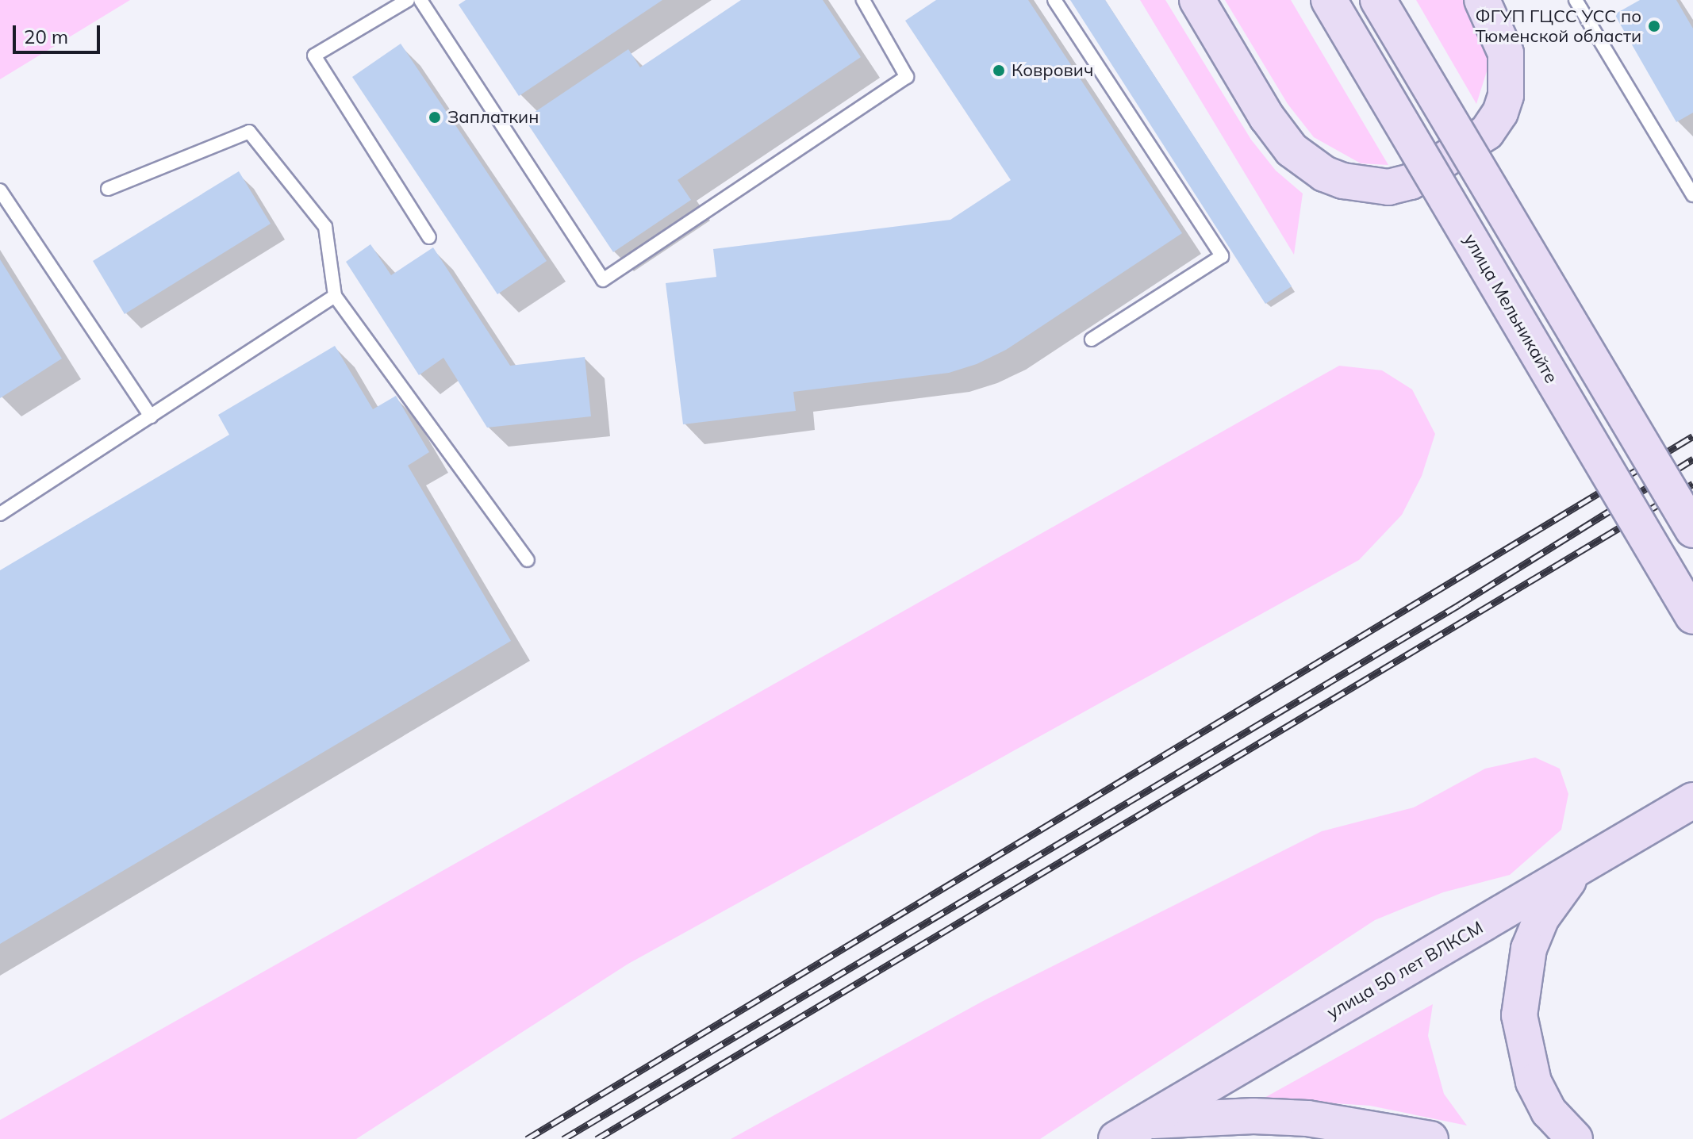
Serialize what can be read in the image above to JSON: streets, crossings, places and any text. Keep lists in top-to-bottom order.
{
  "streets": {
    "street": ["улица Мельникайте", "улица 50 лет ВЛКСМ"]
  },
  "places": ["ФГУП ГЦСС УСС по Тюменской области", "Коврович", "Заплаткин"],
  "scale_bar": "20 m"
}
